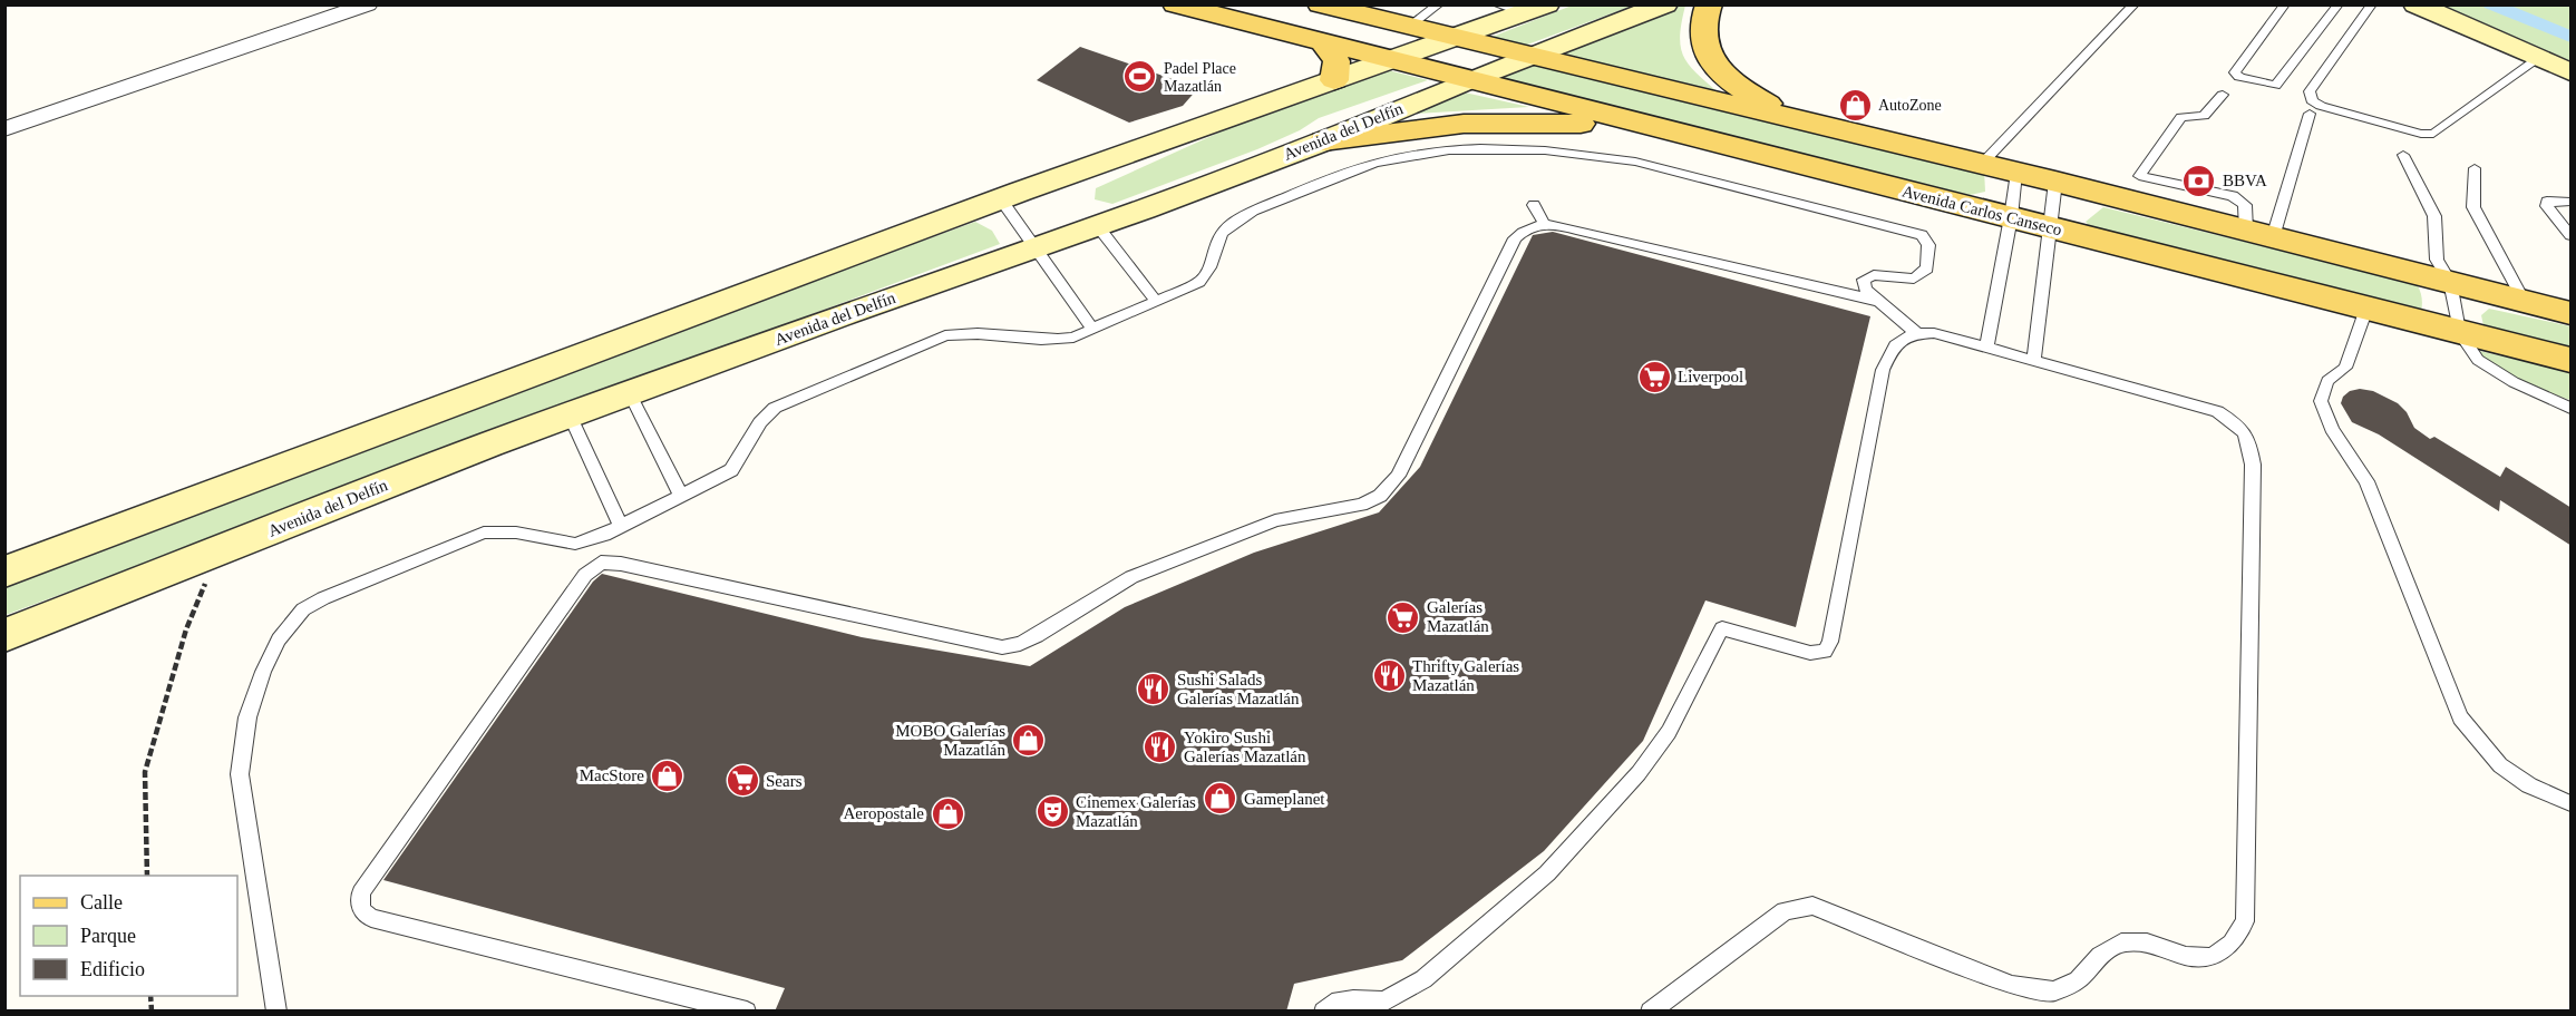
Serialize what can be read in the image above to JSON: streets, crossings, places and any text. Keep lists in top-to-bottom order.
{
  "streets": {
    "main road": ["Avenida Carlos Canseco"],
    "street": ["Avenida del Delfín"]
  },
  "crossings": [
    ["Avenida del Delfín", "Avenida Carlos Canseco"]
  ],
  "places": {
    "sports": ["Padel Place Mazatlán"],
    "shop": [
      "AutoZone",
      "MOBO Galerías Mazatlán",
      "MacStore",
      "Gameplanet",
      "Aeropostale"
    ],
    "bank": ["BBVA"],
    "supermarket": ["Liverpool", "Galerías Mazatlán", "Sears"],
    "restaurant": ["Thrifty Galerías Mazatlán", "Sushi Salads Galerías Mazatlán", "Yokiro Sushi Galerías Mazatlán"],
    "theatre": ["Cinemex Galerías Mazatlán"]
  },
  "legend": ["Calle", "Parque", "Edificio"]
}
